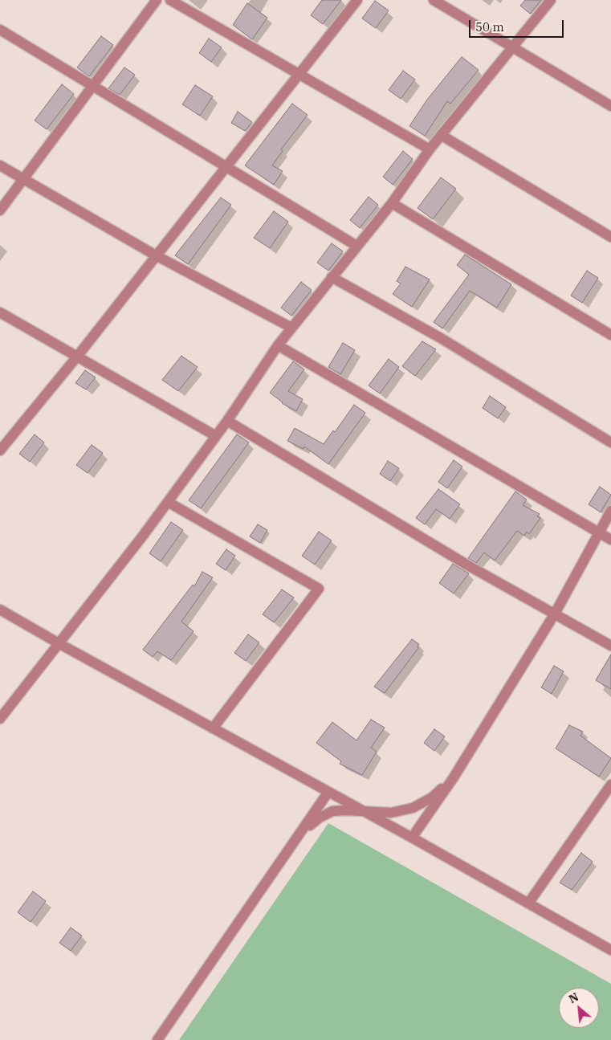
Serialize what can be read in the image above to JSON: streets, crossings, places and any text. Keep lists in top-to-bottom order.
{
  "scale_bar": "50 m",
  "north": "top left"
}
